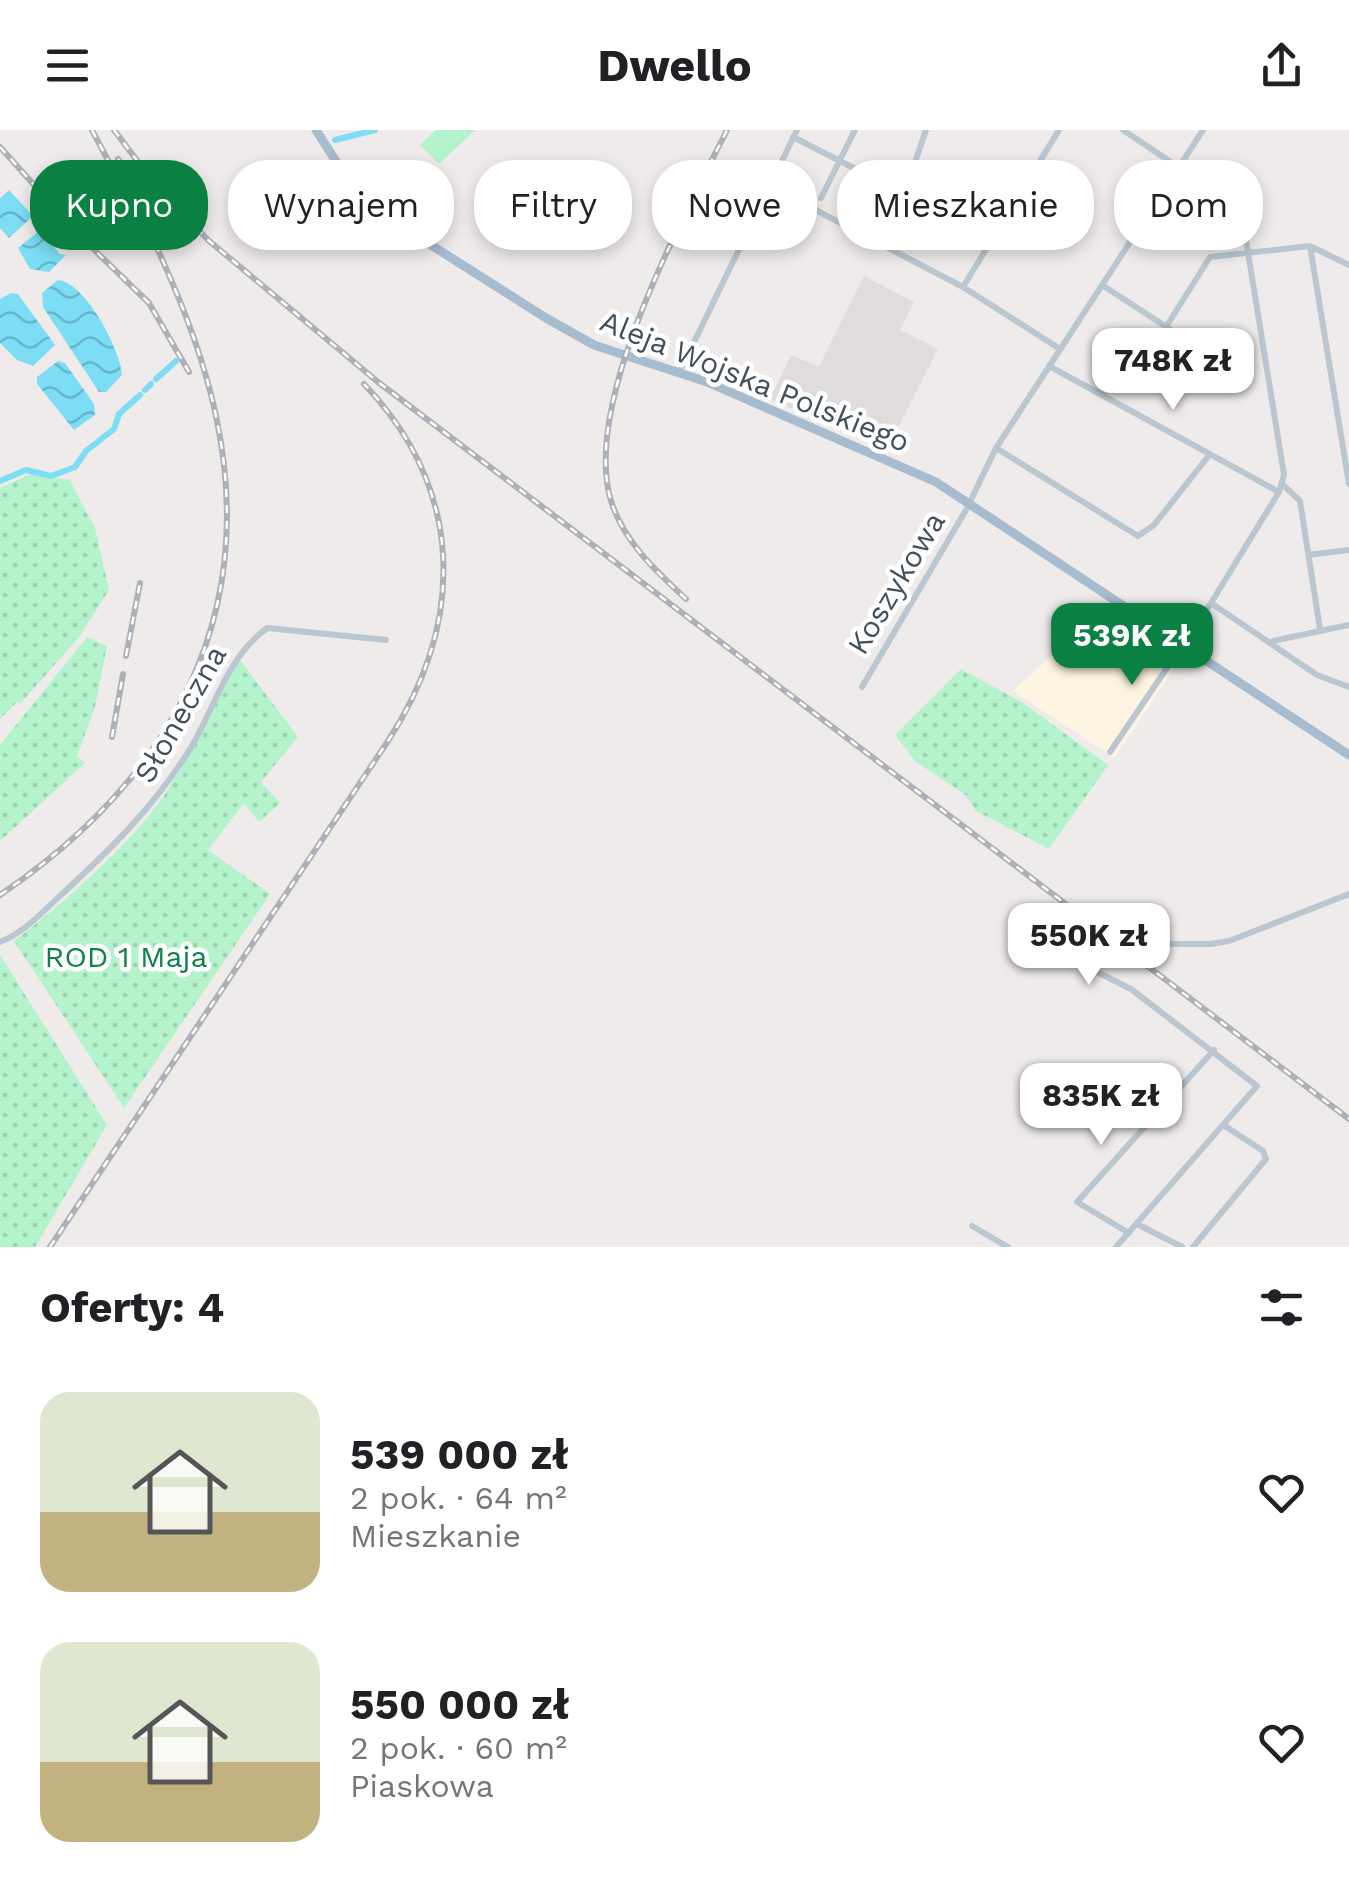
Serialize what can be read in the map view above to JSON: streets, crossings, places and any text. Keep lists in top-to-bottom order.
{
  "streets": {
    "main road": ["Aleja Wojska Polskiego"],
    "street": ["Koszykowa", "Słoneczna"]
  },
  "crossings": [
    ["Aleja Wojska Polskiego", "Koszykowa"]
  ],
  "parks": ["ROD 1 Maja"],
  "page": {
    "header": "Dwello",
    "chip": [
      "Kupno",
      "Wynajem",
      "Filtry",
      "Nowe",
      "Mieszkanie",
      "Dom"
    ],
    "price": [
      "748K zł",
      "539K zł",
      "550K zł",
      "835K zł"
    ],
    "heading": "Oferty: 4",
    "list": [
      {
        "name": "539 000 zł",
        "note": "2 pok. · 64 m² · Mieszkanie"
      },
      {
        "name": "550 000 zł",
        "note": "2 pok. · 60 m² · Piaskowa"
      }
    ]
  }
}
